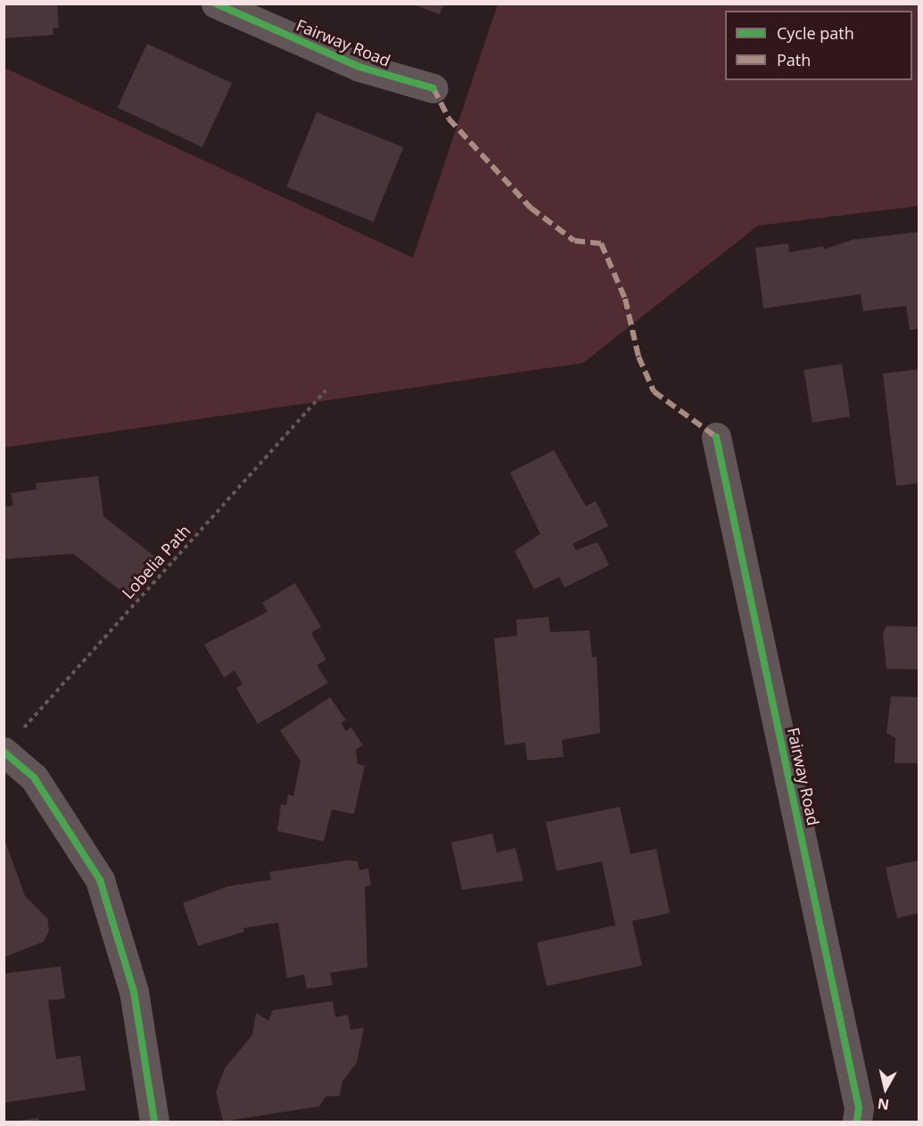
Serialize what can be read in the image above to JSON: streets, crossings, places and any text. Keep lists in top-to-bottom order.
{
  "streets": {
    "street": ["Fairway Road"],
    "path": ["Lobelia Path"]
  },
  "legend": ["Cycle path", "Path"],
  "north": "bottom"
}
